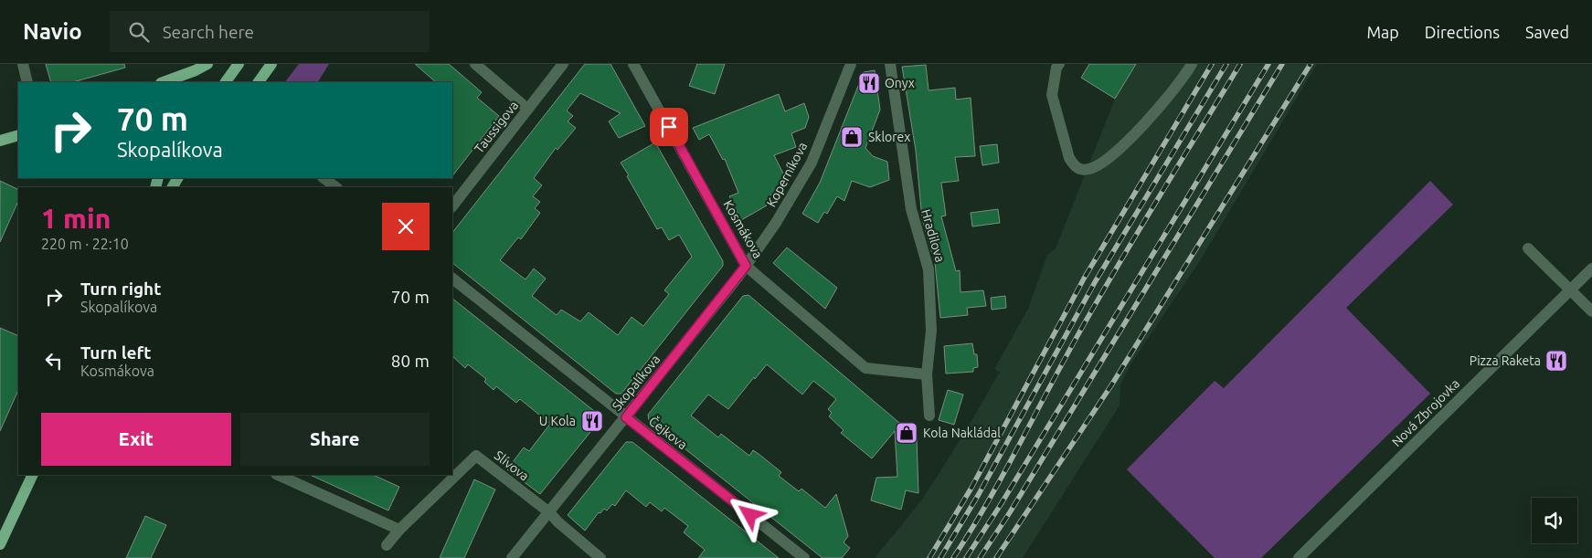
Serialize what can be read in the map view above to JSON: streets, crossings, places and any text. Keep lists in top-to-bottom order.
{
  "streets": {
    "street": [
      "Taussigova",
      "Koperníkova",
      "Kosmákova",
      "Hradilova",
      "Skopalíkova",
      "Nová Zbrojovka",
      "Čejkova",
      "Slívova"
    ]
  },
  "crossings": [
    ["Koperníkova", "Kosmákova"],
    ["Koperníkova", "Skopalíkova"],
    ["Kosmákova", "Hradilova"],
    ["Kosmákova", "Skopalíkova"],
    ["Skopalíkova", "Čejkova"],
    ["Skopalíkova", "Slívova"]
  ],
  "places": {
    "restaurant": ["Onyx", "Pizza Raketa", "U Kola"],
    "shop": ["Sklorex", "Kola Nakládal"]
  },
  "page": {
    "header": "Navio",
    "search": "Search here",
    "nav": ["Map", "Directions", "Saved"],
    "turn": ["70 m", "Skopalíkova"],
    "heading": ["1 min", "220 m · 22:10"],
    "list": [
      {
        "name": "Turn right",
        "note": "Skopalíkova",
        "value": "70 m"
      },
      {
        "name": "Turn left",
        "note": "Kosmákova",
        "value": "80 m"
      }
    ],
    "buttons": ["Exit", "Share"]
  }
}
